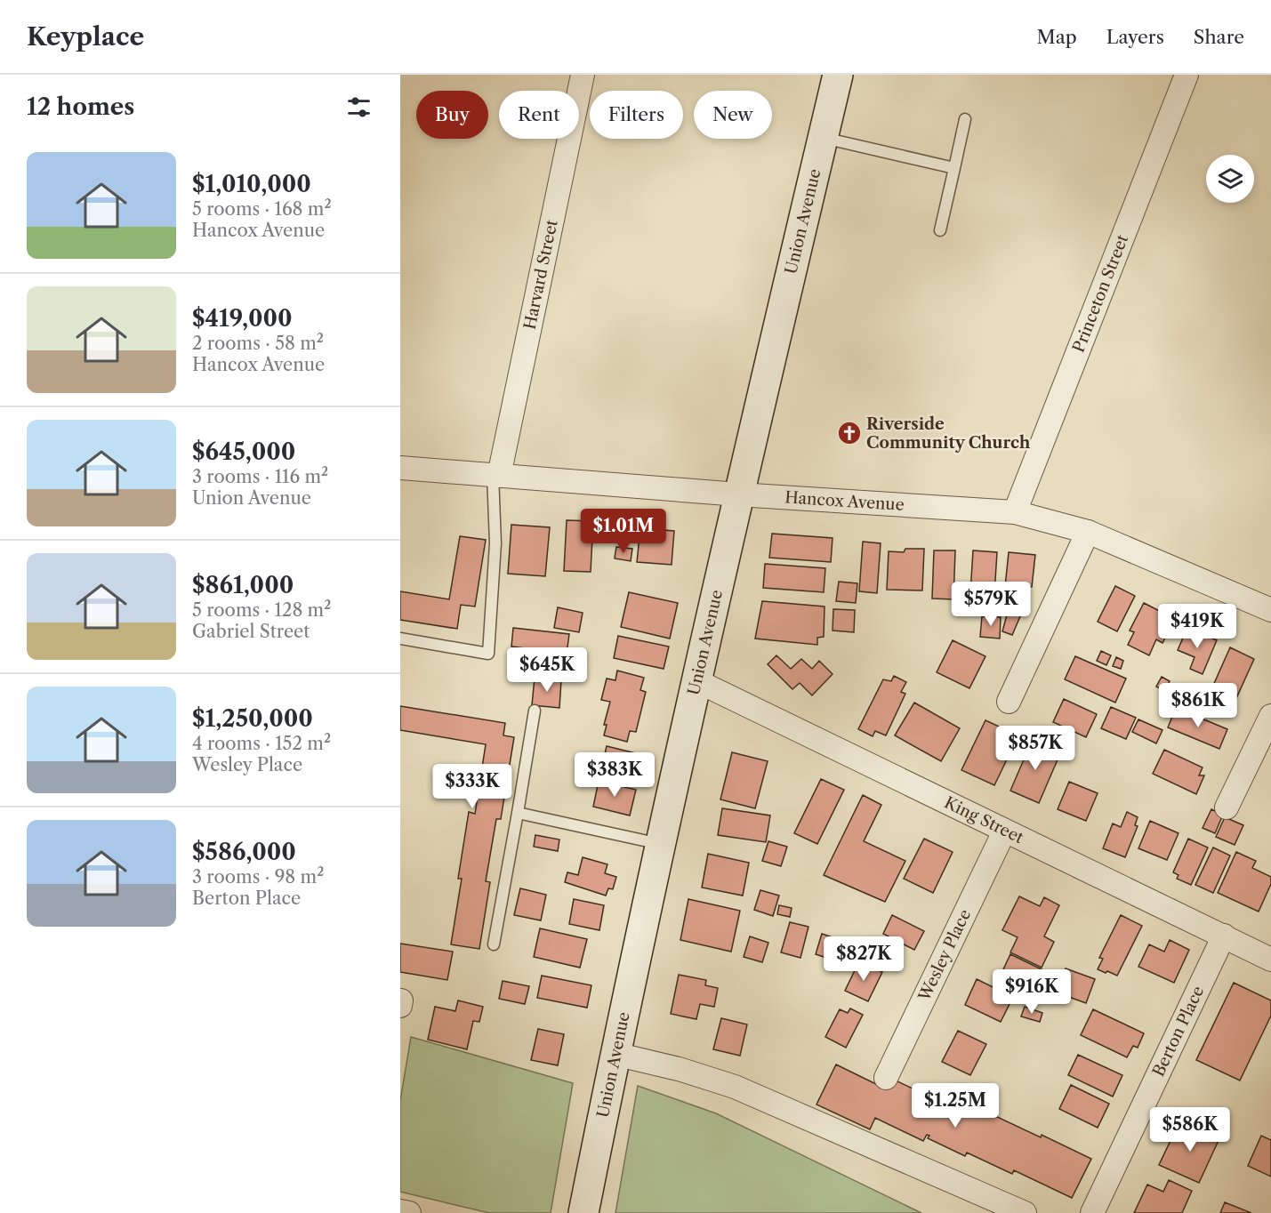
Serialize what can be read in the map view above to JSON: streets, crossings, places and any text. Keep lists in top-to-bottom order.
{
  "streets": {
    "street": [
      "Union Avenue",
      "Harvard Street",
      "Princeton Street",
      "Hancox Avenue",
      "King Street",
      "Wesley Place",
      "Berton Place"
    ]
  },
  "crossings": [
    ["Union Avenue", "Hancox Avenue"],
    ["Union Avenue", "King Street"],
    ["Harvard Street", "Hancox Avenue"],
    ["Princeton Street", "Hancox Avenue"],
    ["King Street", "Wesley Place"],
    ["King Street", "Berton Place"]
  ],
  "places": {
    "church": ["Riverside Community Church"]
  },
  "page": {
    "header": "Keyplace",
    "nav": ["Map", "Layers", "Share"],
    "heading": "12 homes",
    "chip": [
      "Buy",
      "Rent",
      "Filters",
      "New"
    ],
    "list": [
      {
        "name": "$1,010,000",
        "note": "5 rooms · 168 m² · Hancox Avenue"
      },
      {
        "name": "$419,000",
        "note": "2 rooms · 58 m² · Hancox Avenue"
      },
      {
        "name": "$645,000",
        "note": "3 rooms · 116 m² · Union Avenue"
      },
      {
        "name": "$861,000",
        "note": "5 rooms · 128 m² · Gabriel Street"
      },
      {
        "name": "$1,250,000",
        "note": "4 rooms · 152 m² · Wesley Place"
      },
      {
        "name": "$586,000",
        "note": "3 rooms · 98 m² · Berton Place"
      }
    ],
    "price": [
      "$1.01M",
      "$579K",
      "$419K",
      "$645K",
      "$861K",
      "$857K",
      "$383K",
      "$333K",
      "$827K",
      "$916K",
      "$1.25M",
      "$586K"
    ]
  }
}
